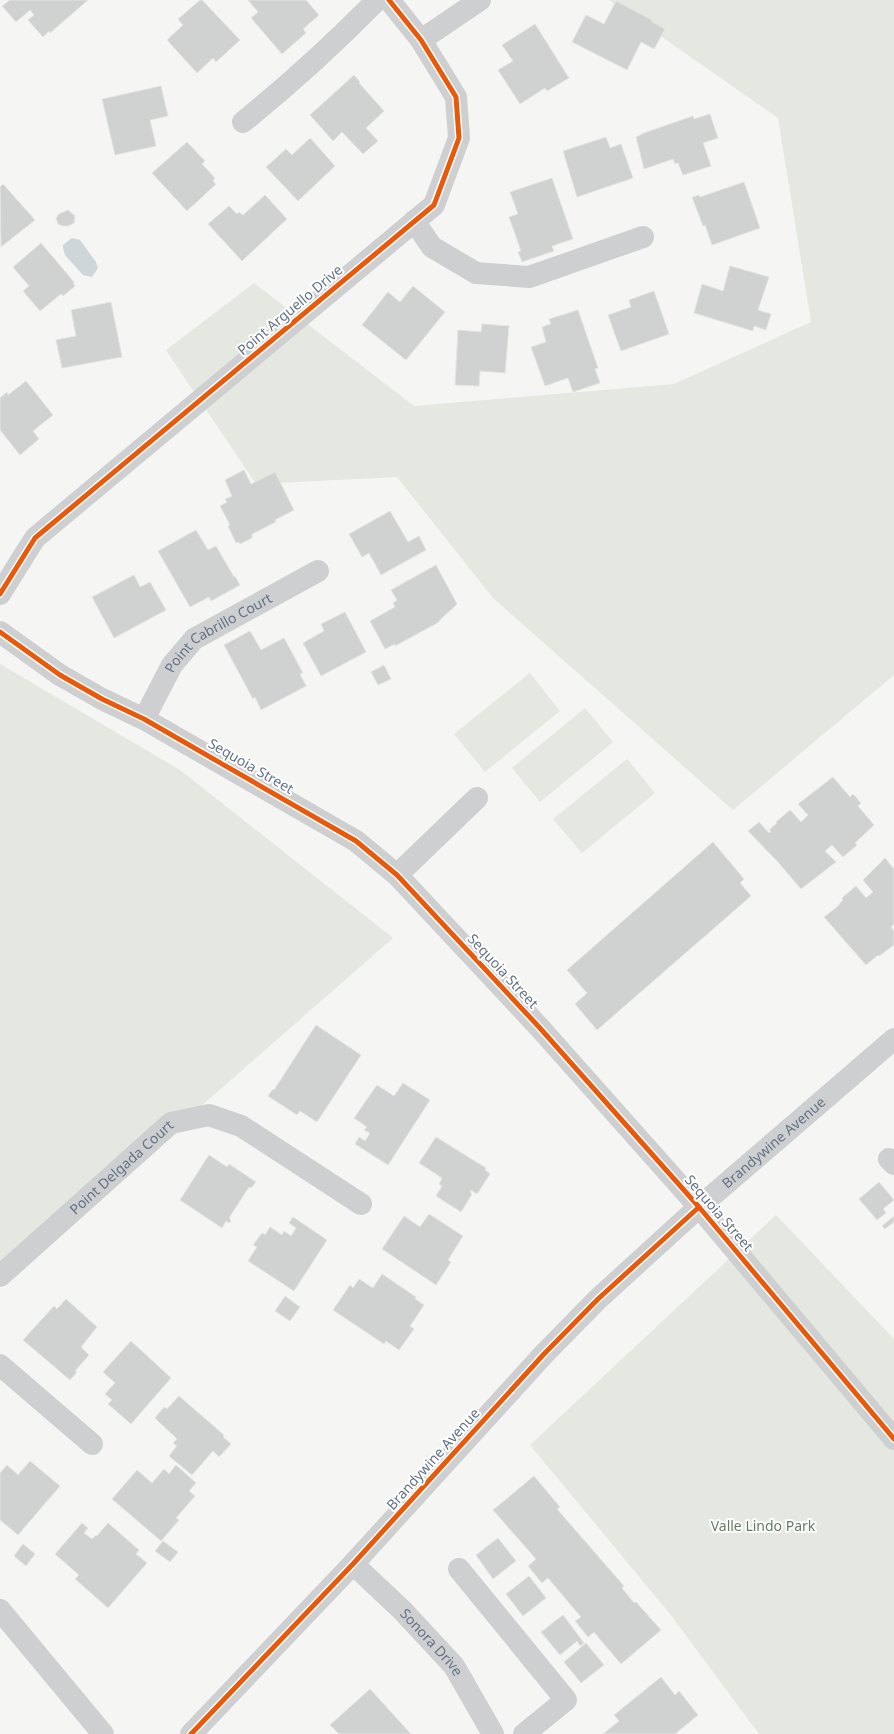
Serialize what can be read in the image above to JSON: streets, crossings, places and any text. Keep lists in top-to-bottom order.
{
  "streets": {
    "street": [
      "Point Arguello Drive",
      "Point Cabrillo Court",
      "Sequoia Street",
      "Brandywine Avenue",
      "Point Delgada Court",
      "Sonora Drive"
    ]
  },
  "crossings": [
    ["Point Cabrillo Court", "Sequoia Street"],
    ["Sequoia Street", "Brandywine Avenue"],
    ["Brandywine Avenue", "Sonora Drive"]
  ],
  "parks": ["Valle Lindo Park"]
}
